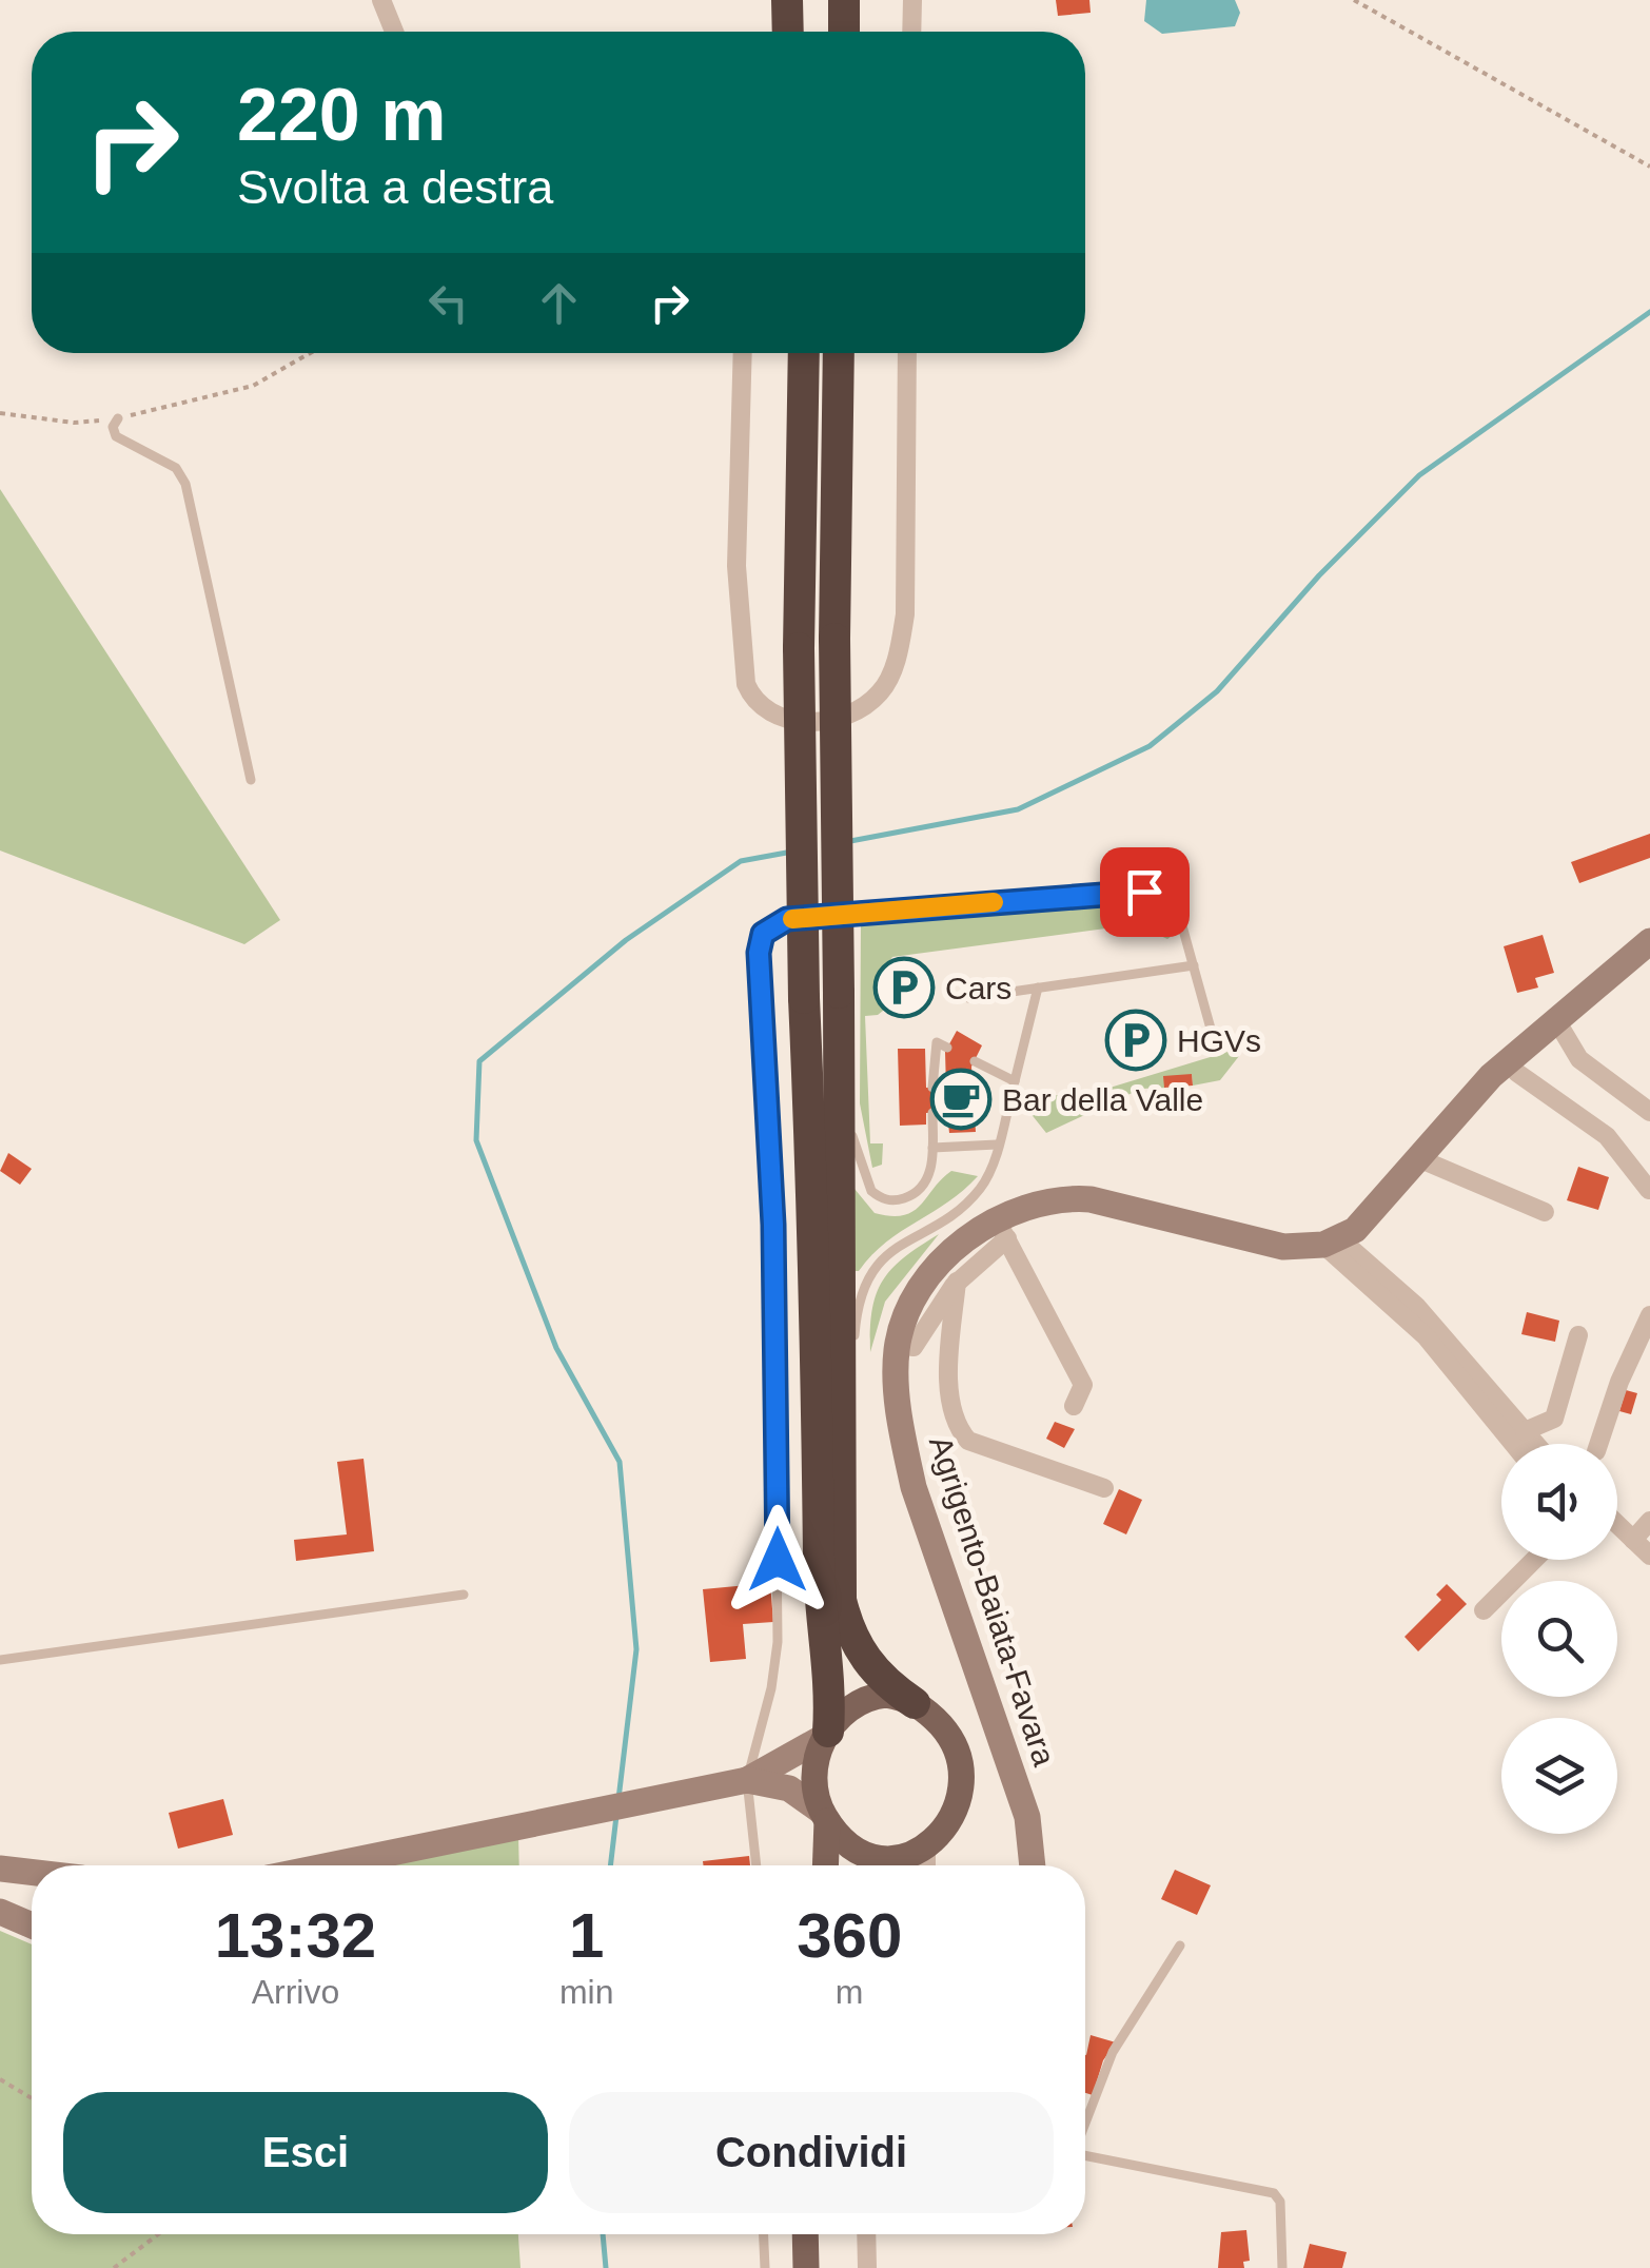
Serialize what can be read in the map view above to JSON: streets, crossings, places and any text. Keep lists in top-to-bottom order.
{
  "streets": {
    "street": ["Agrigento-Baiata-Favara"]
  },
  "places": {
    "parking": ["Cars", "HGVs"],
    "cafe": ["Bar della Valle"]
  },
  "page": {
    "turn": ["220 m", "Svolta a destra"],
    "eta": [
      "13:32",
      "Arrivo",
      "1",
      "min",
      "360",
      "m"
    ],
    "buttons": ["Esci", "Condividi"]
  }
}
